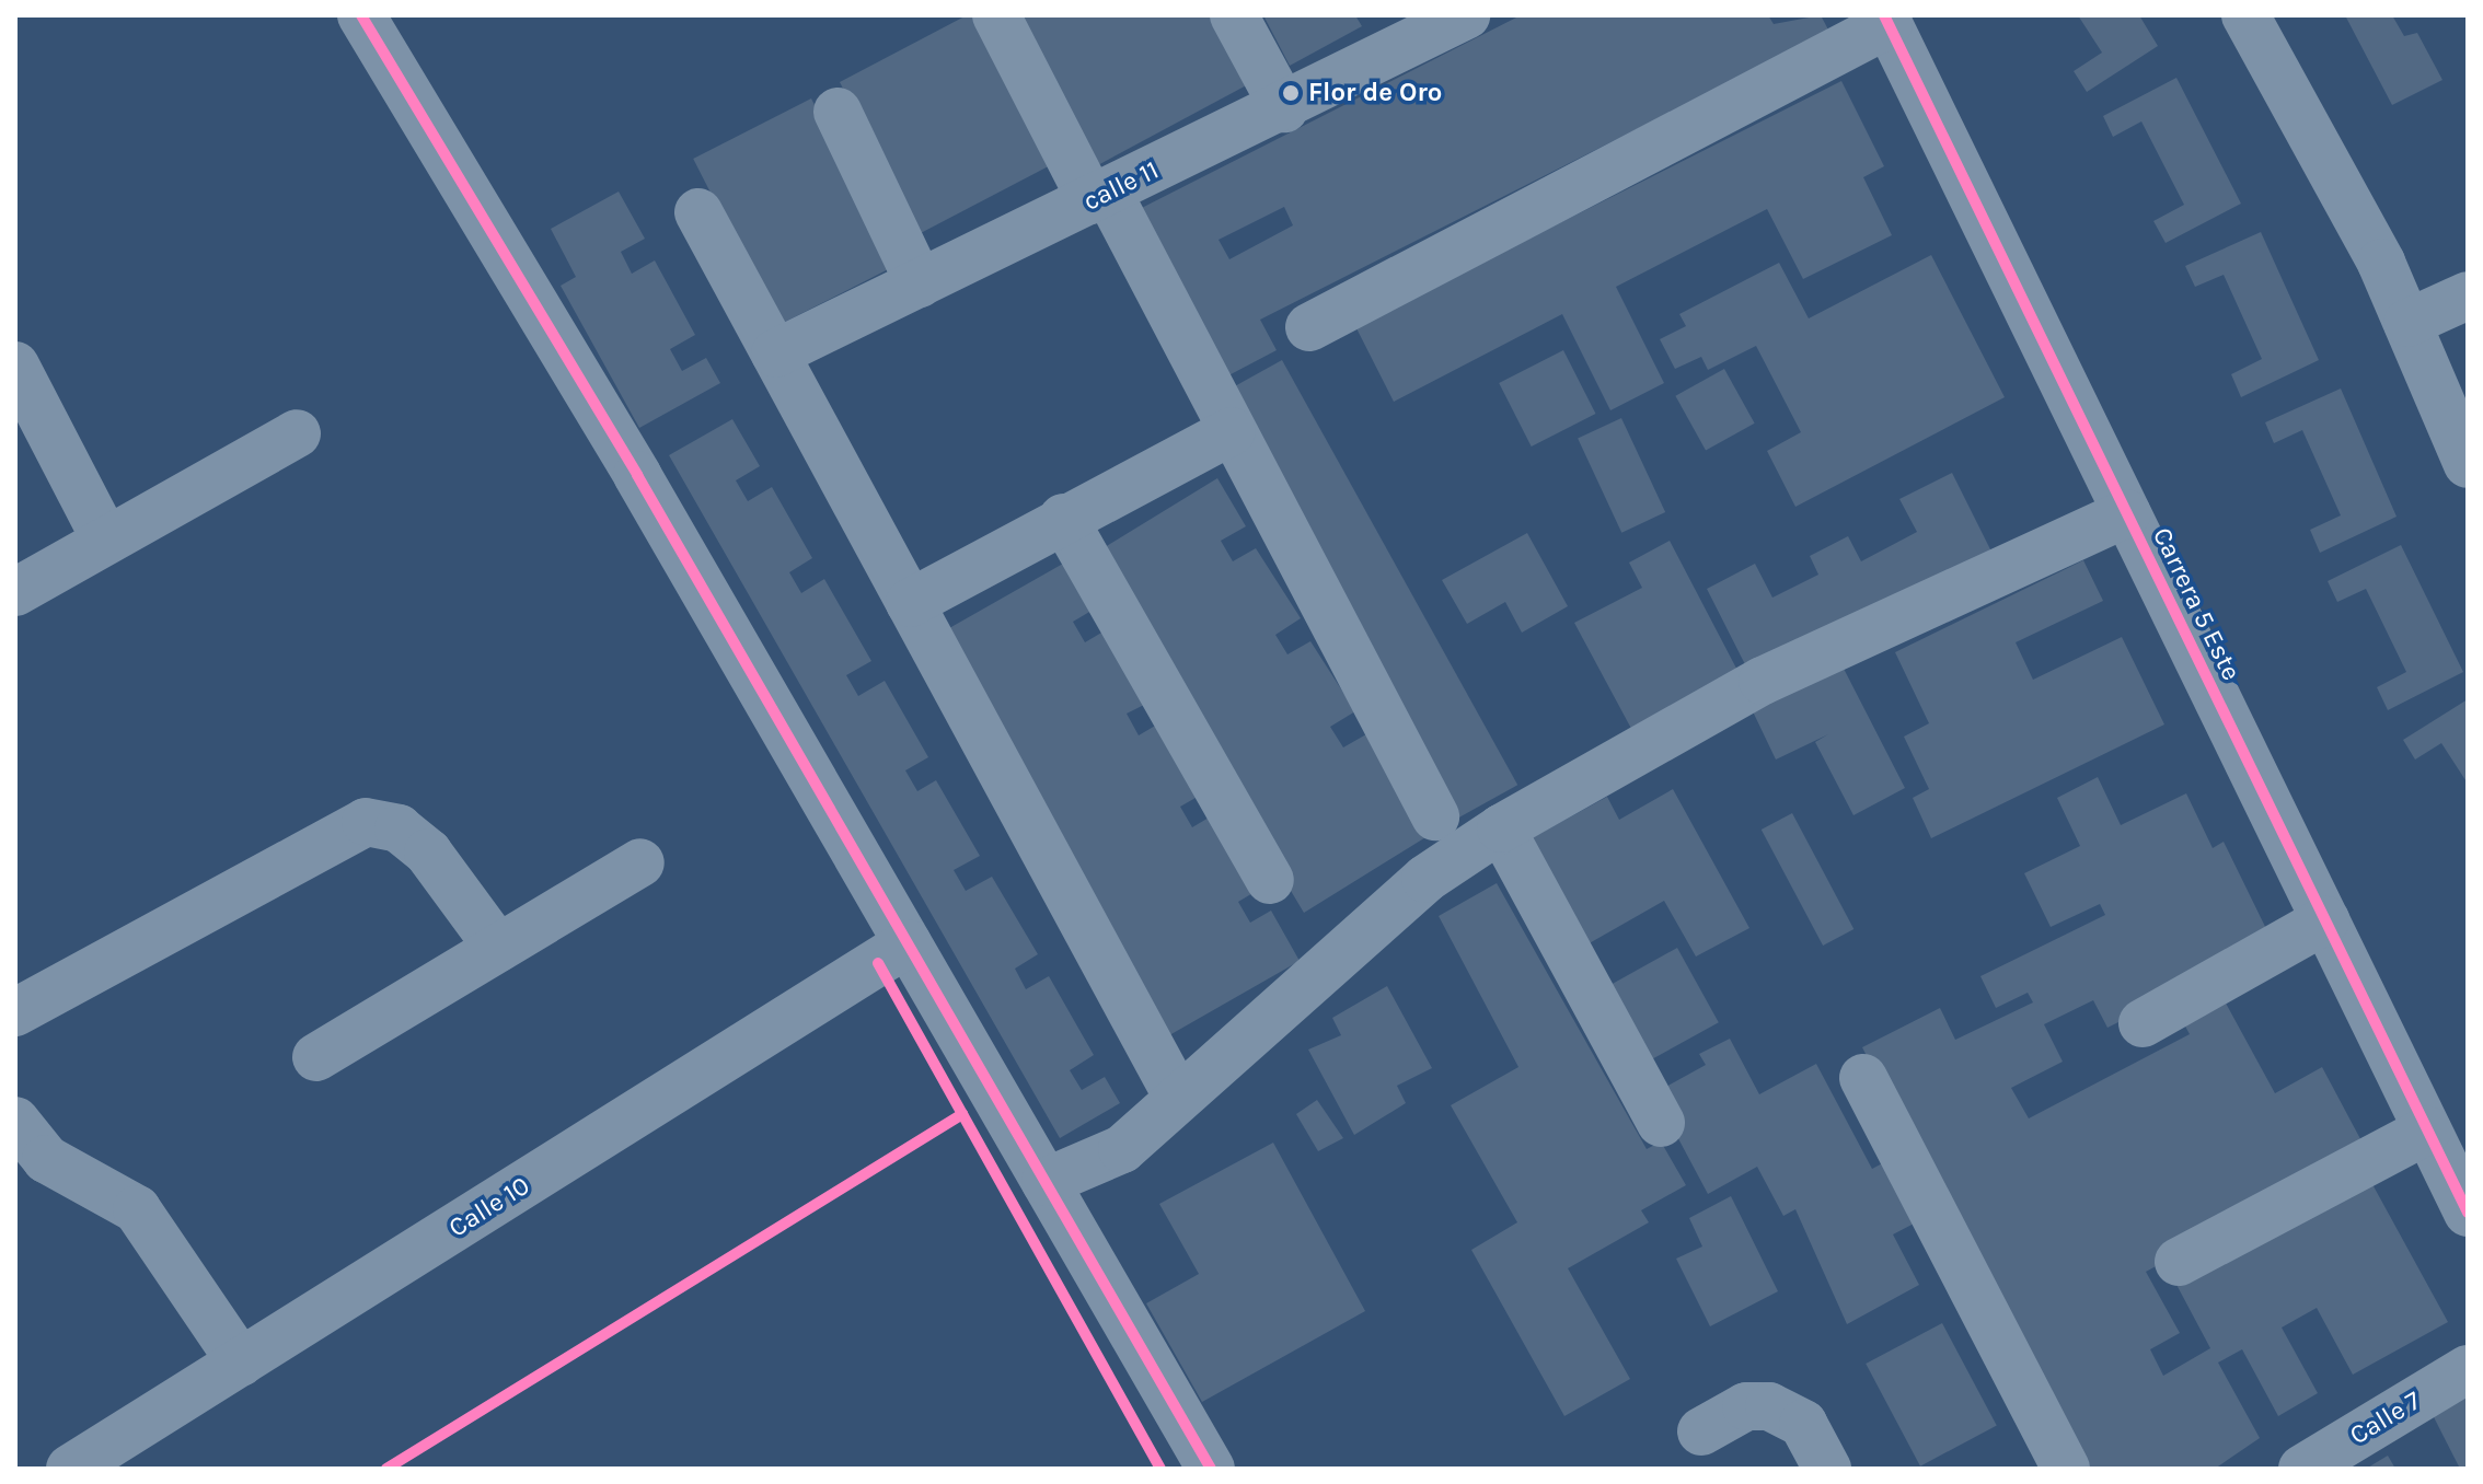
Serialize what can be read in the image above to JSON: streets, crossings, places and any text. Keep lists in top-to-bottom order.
{
  "streets": {
    "street": [
      "calle 11",
      "Carrera 5 Este",
      "Calle 10",
      "Calle 7"
    ]
  },
  "places": ["Flor de Oro"]
}
